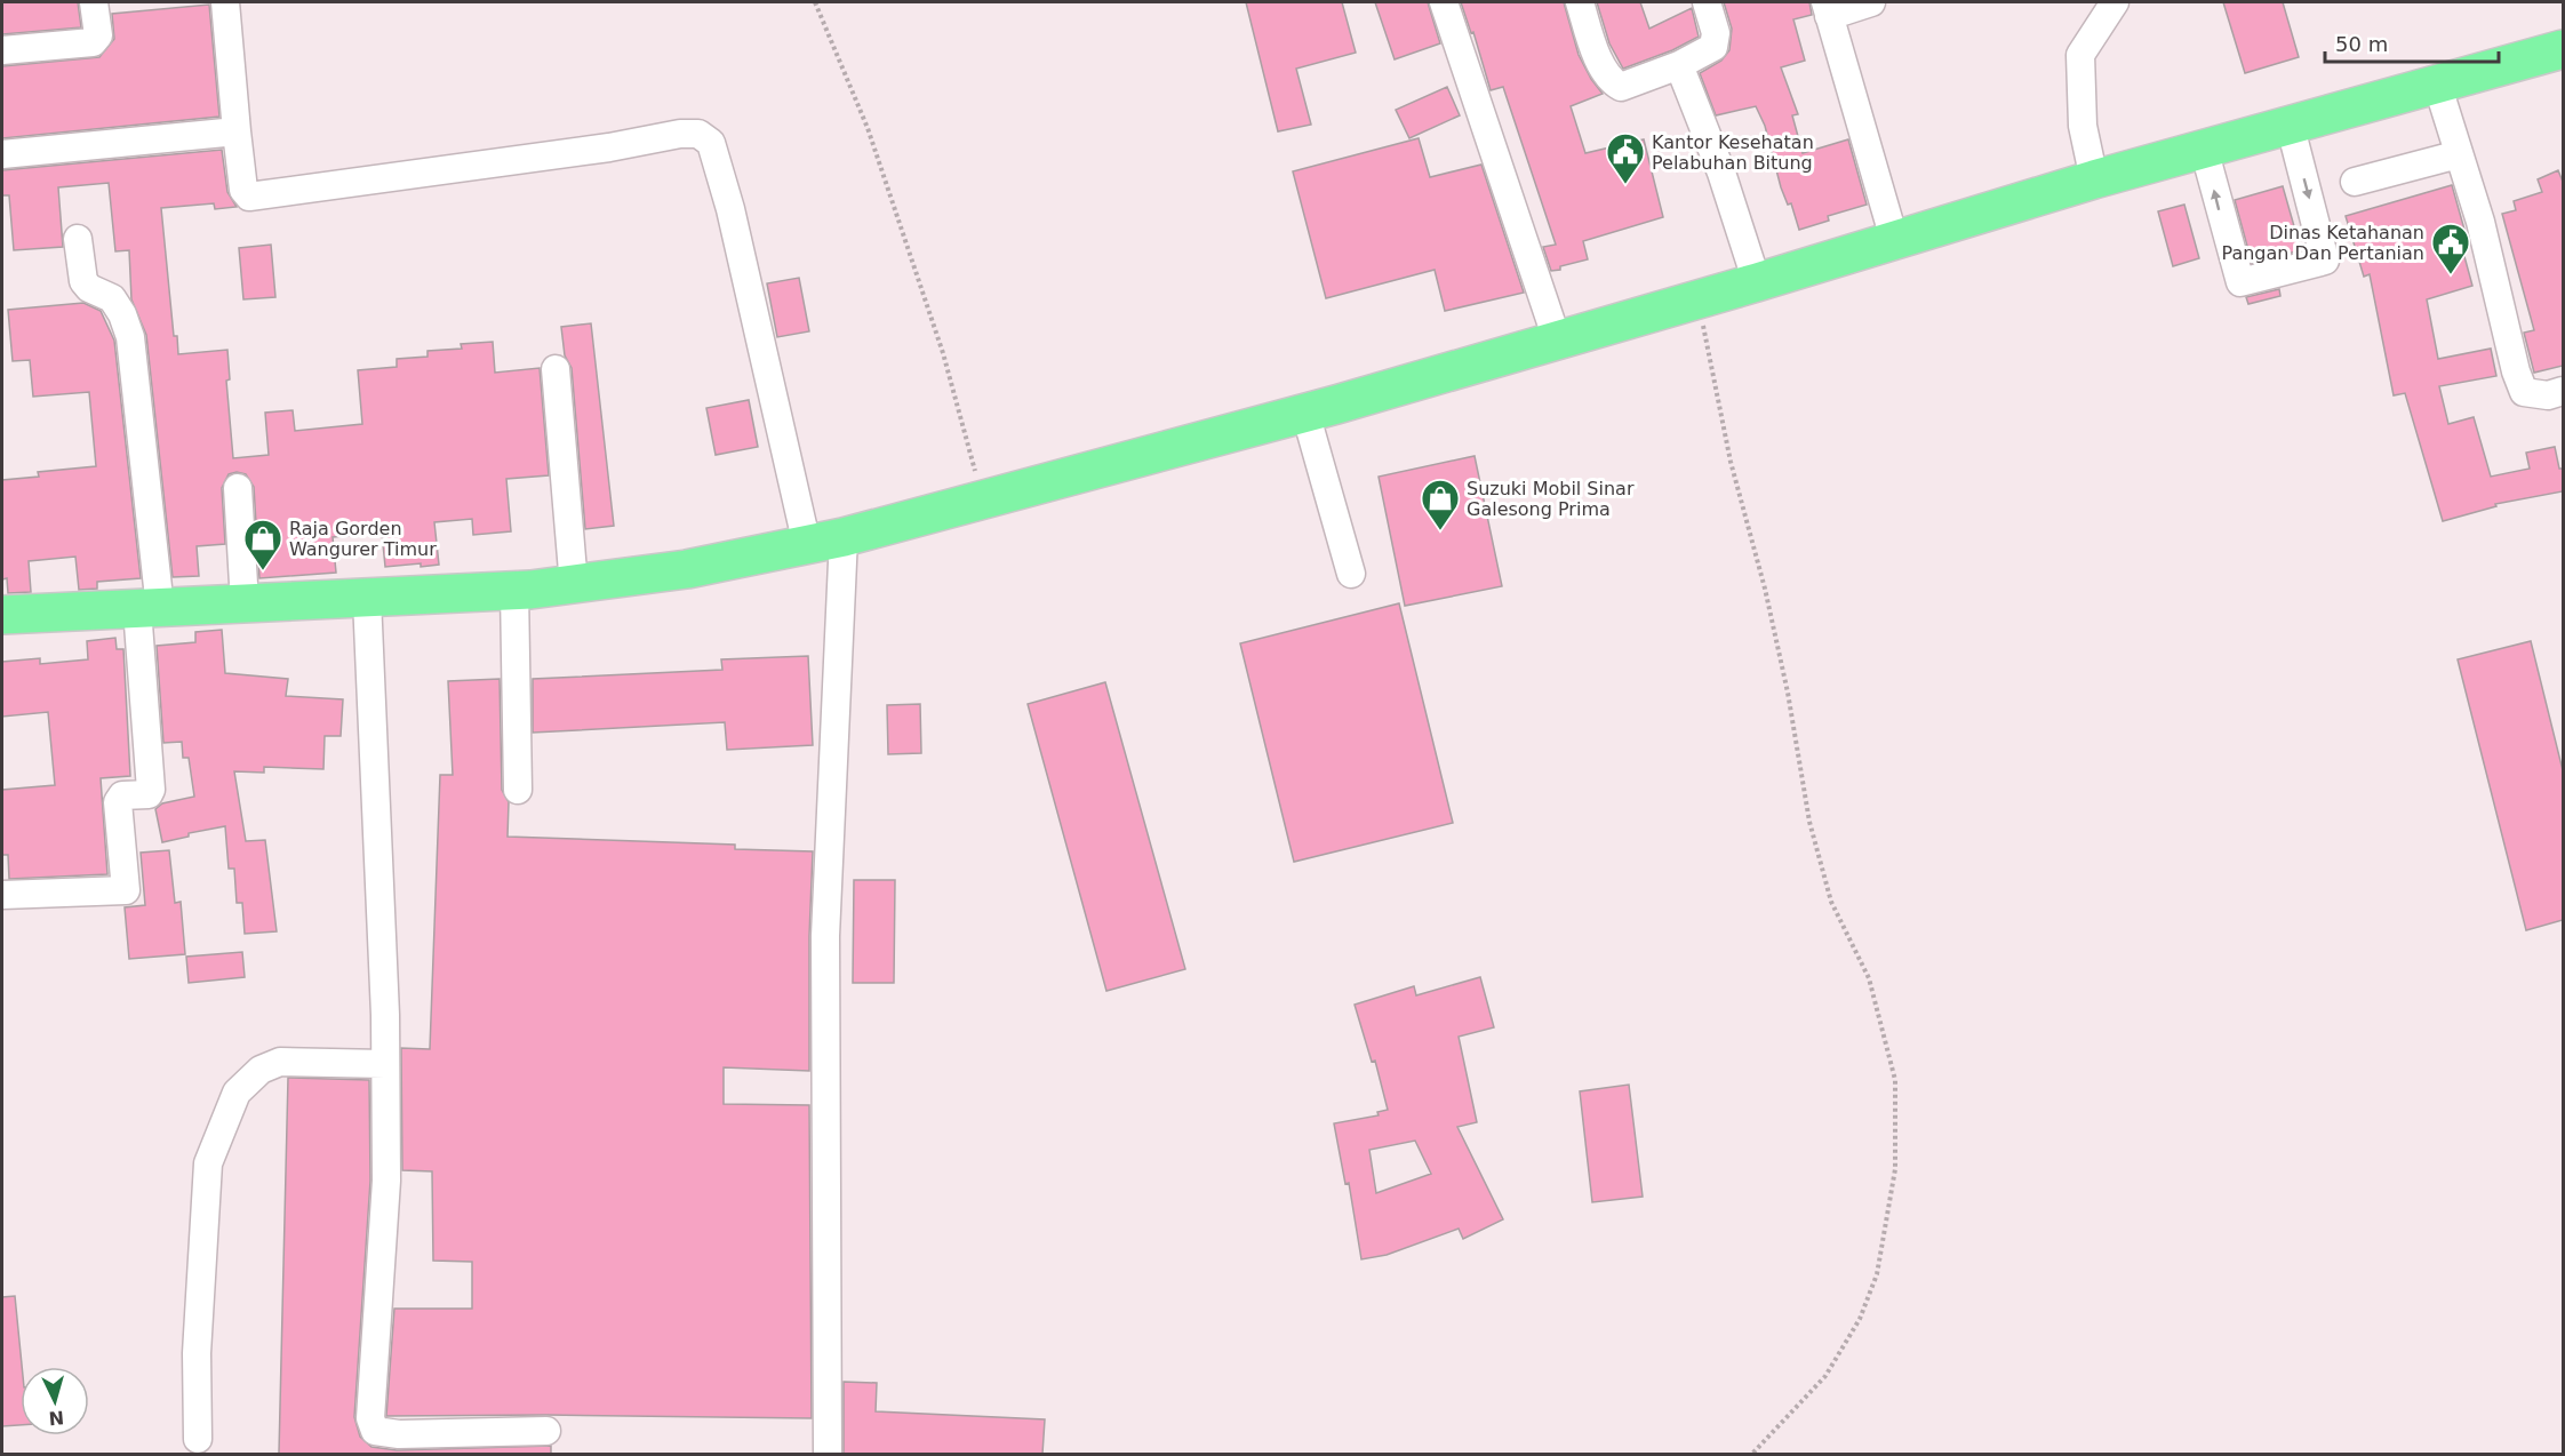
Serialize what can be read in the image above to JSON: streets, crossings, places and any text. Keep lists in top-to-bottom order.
{
  "places": {
    "public building": ["Kantor Kesehatan Pelabuhan Bitung", "Dinas Ketahanan Pangan Dan Pertanian"],
    "shop": ["Suzuki Mobil Sinar Galesong Prima", "Raja Gorden Wangurer Timur"]
  },
  "scale_bar": "50 m",
  "north": "bottom"
}
